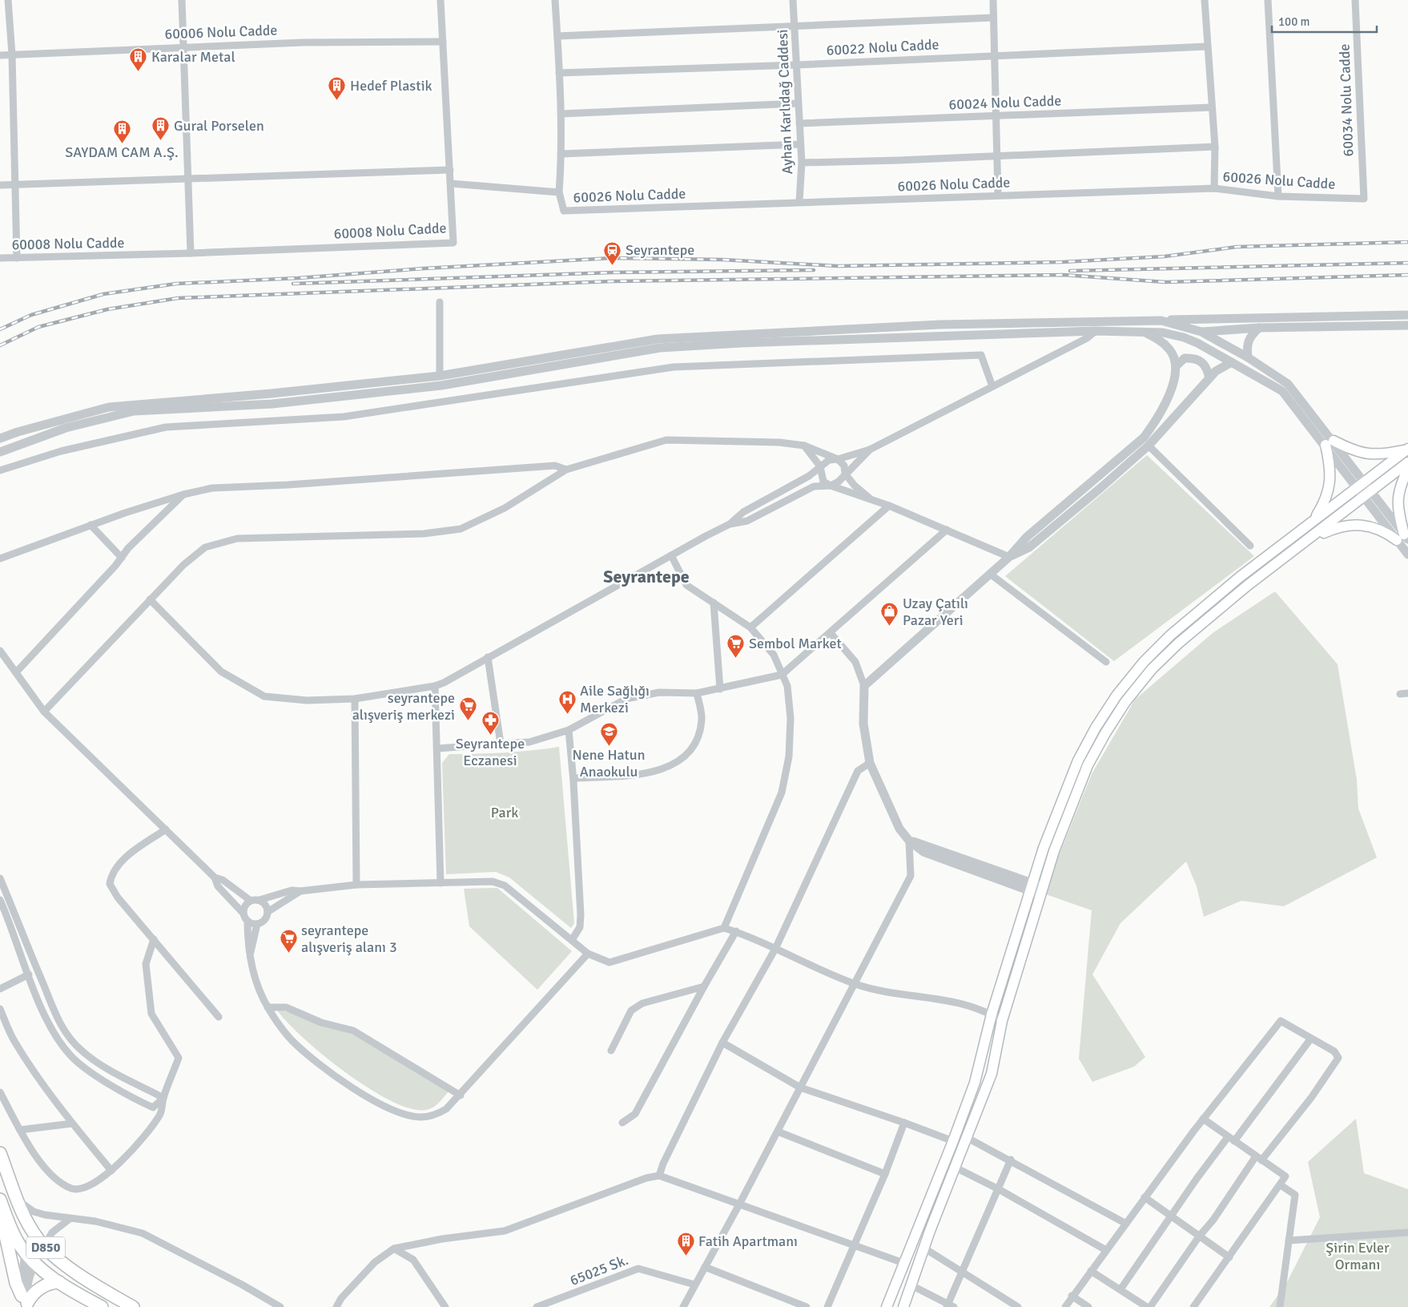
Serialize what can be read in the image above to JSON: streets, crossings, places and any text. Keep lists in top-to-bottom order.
{
  "streets": {
    "highway": ["D850"],
    "street": [
      "60006 Nolu Cadde",
      "60022 Nolu Cadde",
      "60034 Nolu Cadde",
      "Ayhan Karlıdağ Caddesi",
      "60024 Nolu Cadde",
      "60026 Nolu Cadde",
      "60008 Nolu Cadde",
      "65025 Sk."
    ]
  },
  "crossings": [
    ["60006 Nolu Cadde", "60008 Nolu Cadde"],
    ["60022 Nolu Cadde", "Ayhan Karlıdağ Caddesi"],
    ["60034 Nolu Cadde", "60026 Nolu Cadde"],
    ["Ayhan Karlıdağ Caddesi", "60024 Nolu Cadde"],
    ["Ayhan Karlıdağ Caddesi", "60026 Nolu Cadde"]
  ],
  "districts": ["Seyrantepe"],
  "parks": ["Park", "Şirin Evler Ormanı"],
  "places": {
    "building": [
      "Karalar Metal",
      "Hedef Plastik",
      "Gural Porselen",
      "SAYDAM CAM A.Ş.",
      "Fatih Apartmanı"
    ],
    "station": ["Seyrantepe"],
    "shop": ["Uzay Çatılı Pazar Yeri"],
    "supermarket": ["Sembol Market", "seyrantepe alışveriş merkezi", "seyrantepe alışveriş alanı 3"],
    "hospital": ["Aile Sağlığı Merkezi"],
    "pharmacy": ["Seyrantepe Eczanesi"],
    "school or university": ["Nene Hatun Anaokulu"]
  },
  "scale_bar": "100 m"
}
